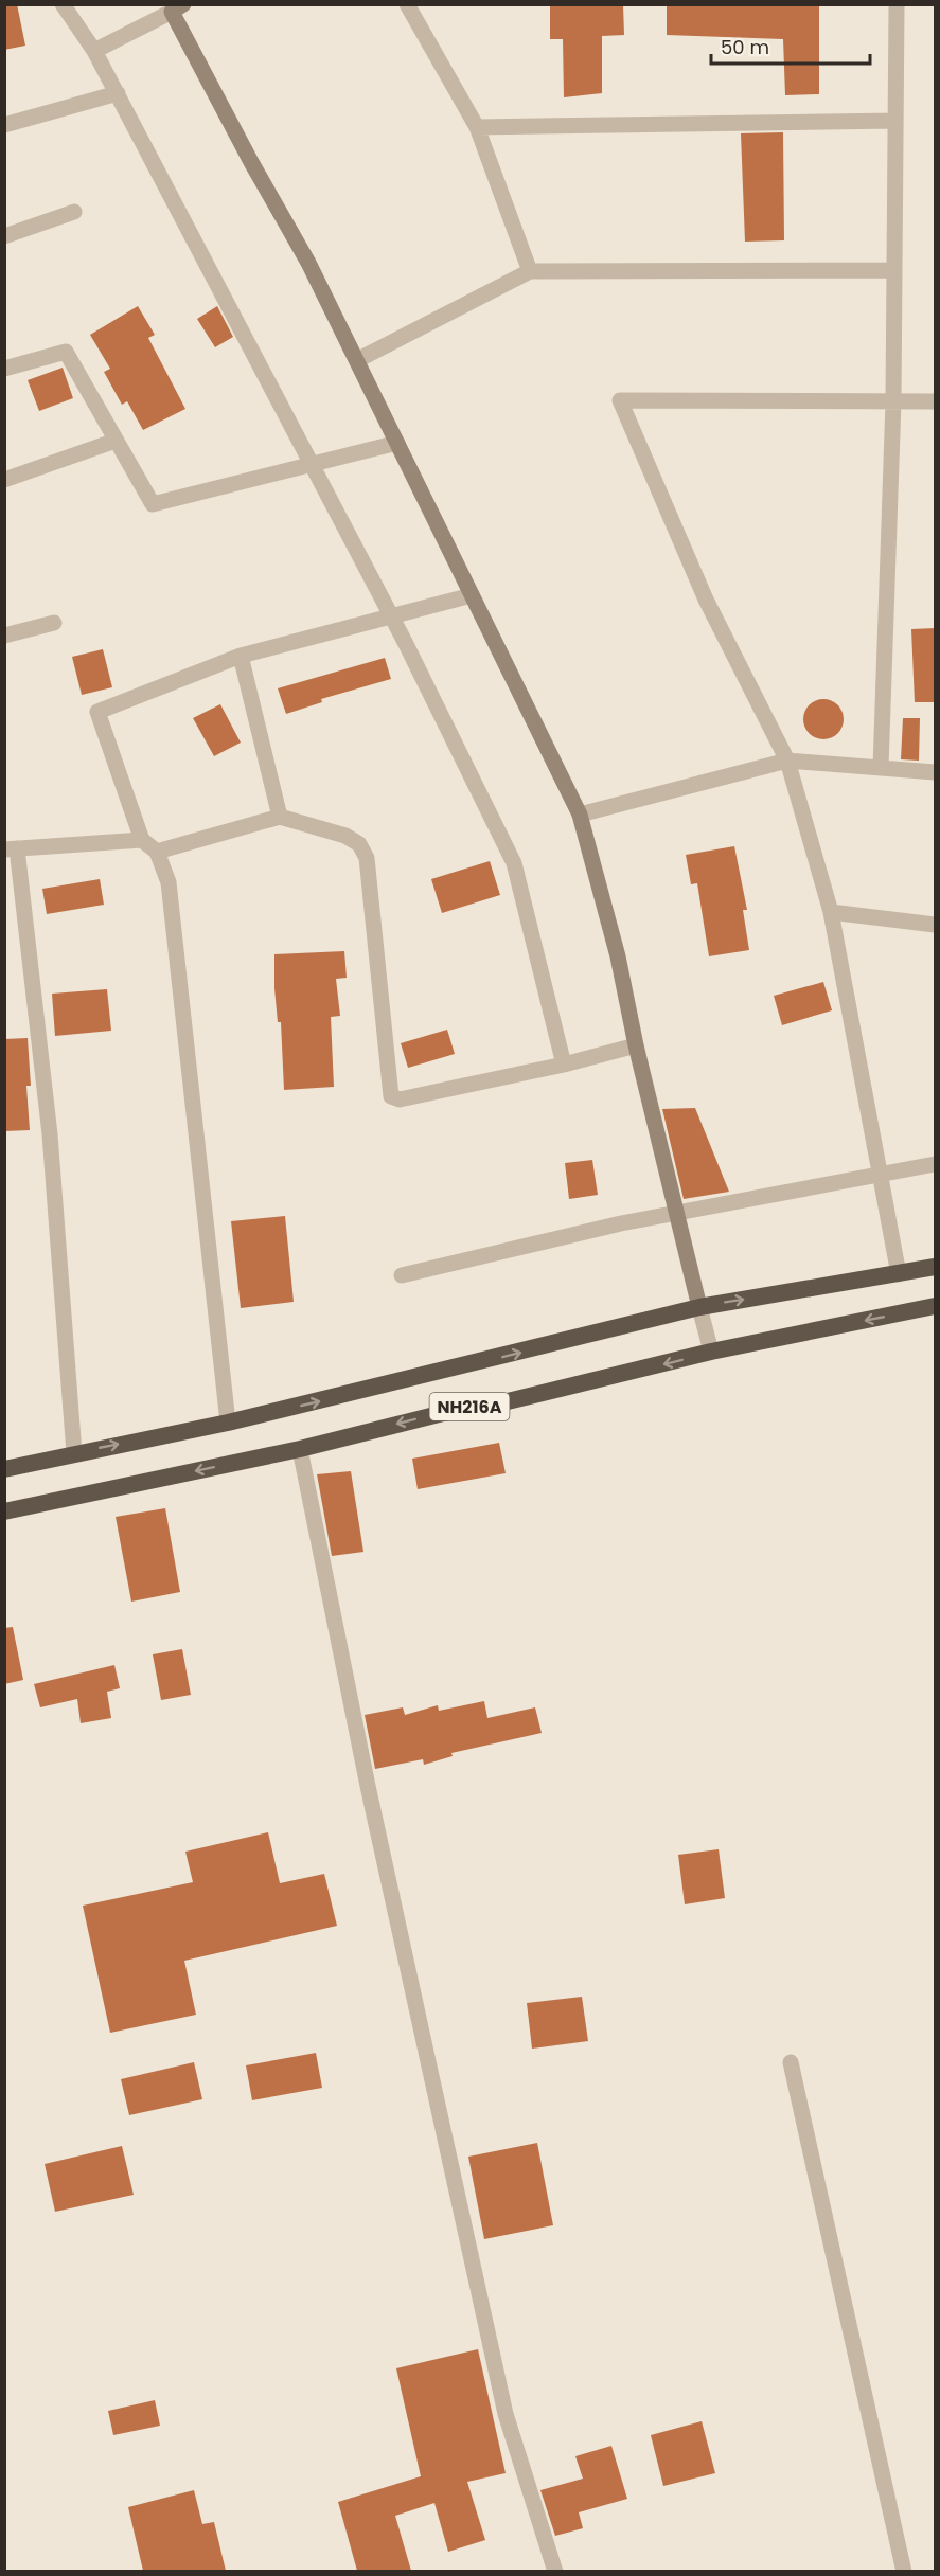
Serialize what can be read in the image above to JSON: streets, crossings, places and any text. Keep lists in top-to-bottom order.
{
  "streets": {
    "highway": ["NH216A"]
  },
  "scale_bar": "50 m"
}
